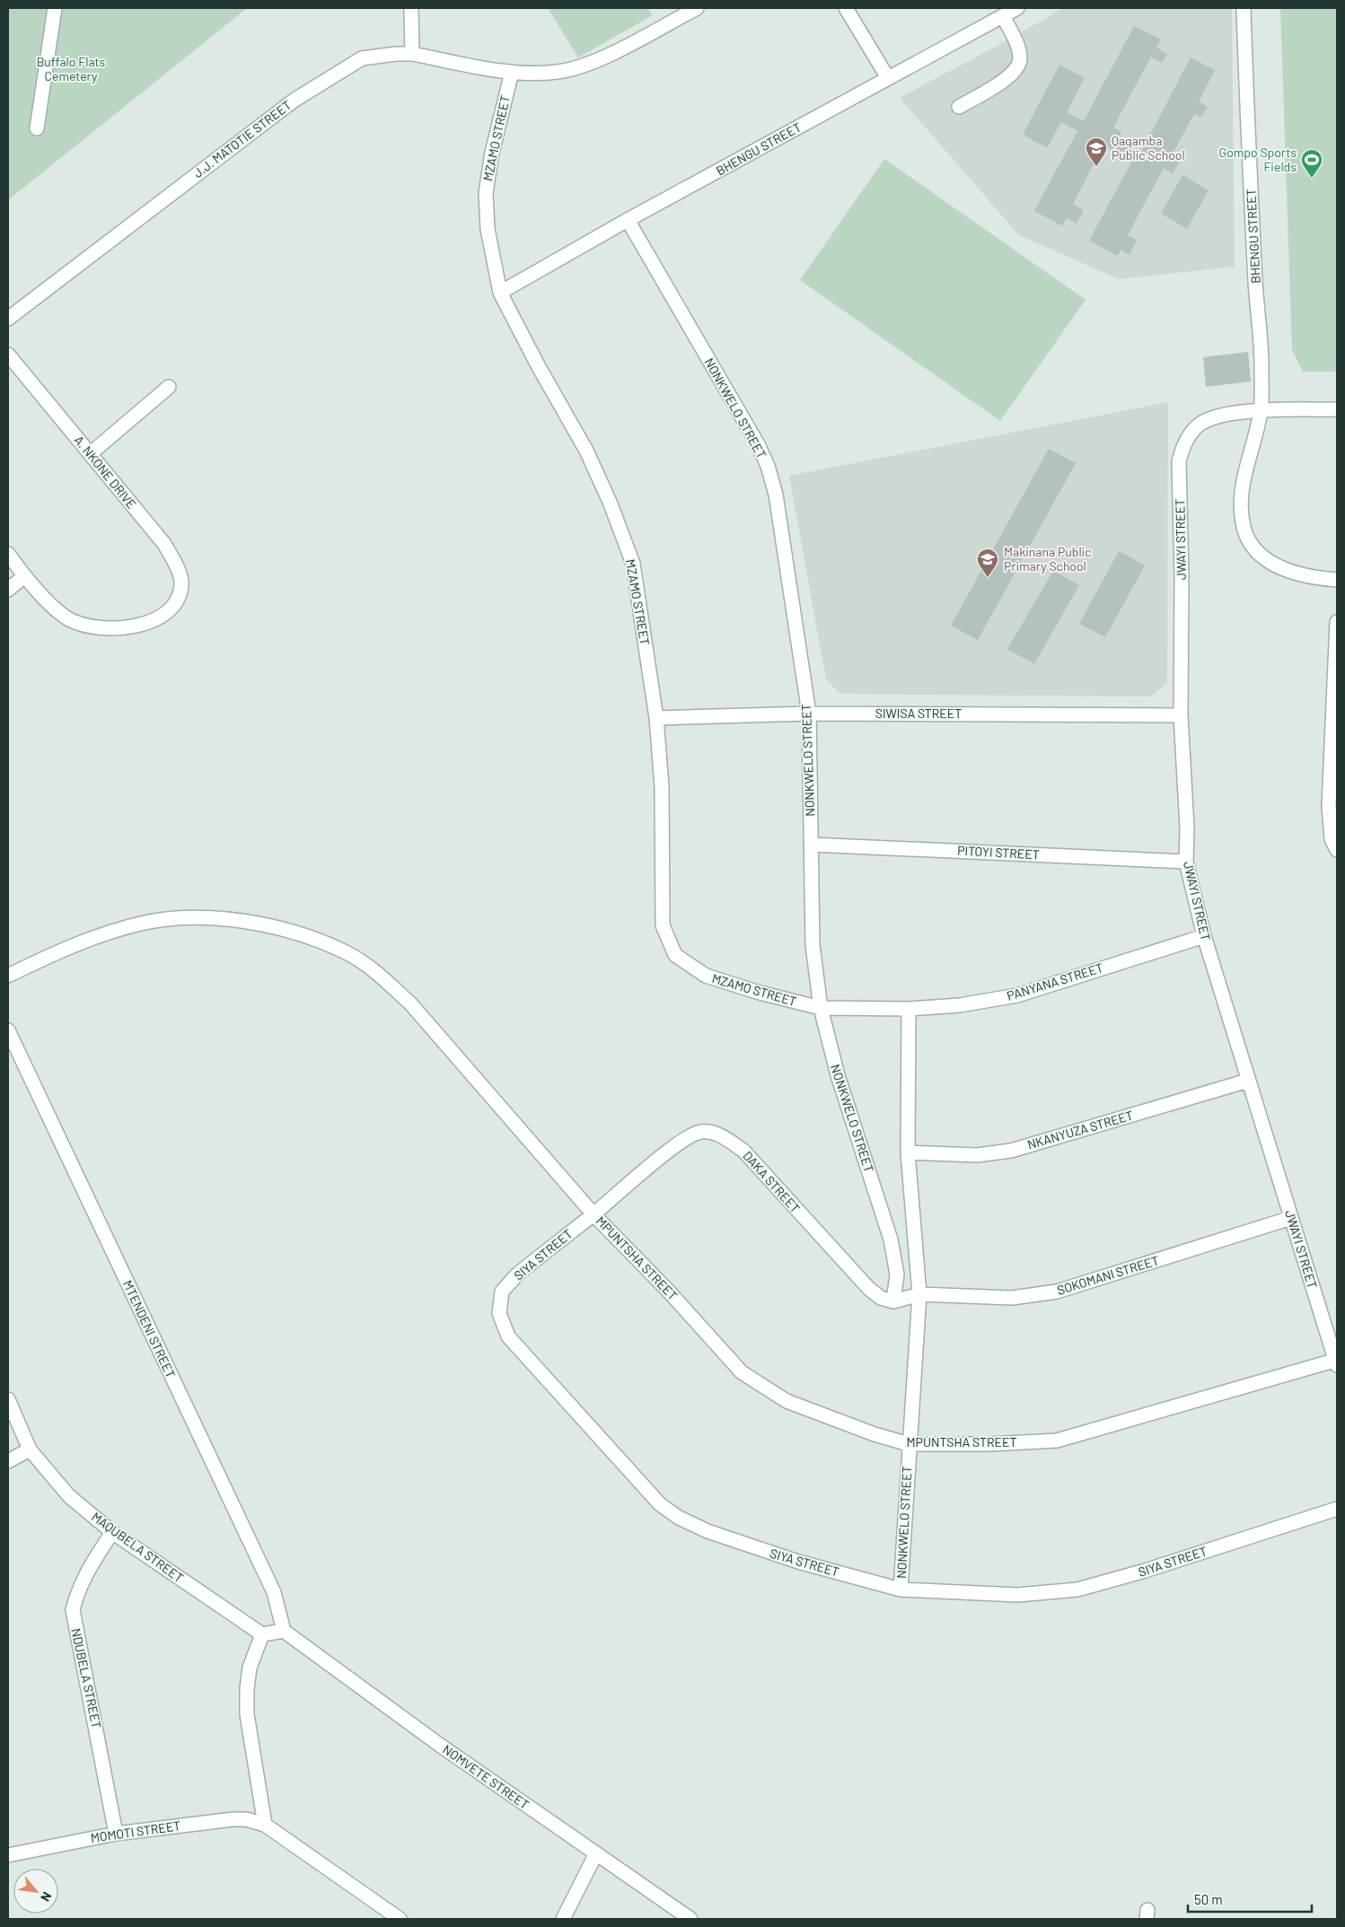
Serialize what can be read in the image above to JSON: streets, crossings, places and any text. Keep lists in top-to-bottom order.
{
  "streets": {
    "street": [
      "MZAMO STREET",
      "J.J. MATOTIE STREET",
      "BHENGU STREET",
      "NONKWELO STREET",
      "A. NKONE DRIVE",
      "JWAYI STREET",
      "SIWISA STREET",
      "PITOYI STREET",
      "PANYANA STREET",
      "NKANYUZA STREET",
      "DAKA STREET",
      "SIYA STREET",
      "MPUNTSHA STREET",
      "SOKOMANI STREET",
      "MTENDENI STREET",
      "MAQUBELA STREET",
      "NDUBELA STREET",
      "NOMVETE STREET",
      "MOMOTI STREET"
    ]
  },
  "crossings": [
    ["MZAMO STREET", "J.J. MATOTIE STREET"],
    ["MZAMO STREET", "BHENGU STREET"],
    ["MZAMO STREET", "NONKWELO STREET"],
    ["MZAMO STREET", "SIWISA STREET"],
    ["MZAMO STREET", "PANYANA STREET"],
    ["BHENGU STREET", "NONKWELO STREET"],
    ["BHENGU STREET", "JWAYI STREET"],
    ["NONKWELO STREET", "SIWISA STREET"],
    ["NONKWELO STREET", "PITOYI STREET"],
    ["NONKWELO STREET", "PANYANA STREET"],
    ["NONKWELO STREET", "NKANYUZA STREET"],
    ["NONKWELO STREET", "DAKA STREET"],
    ["NONKWELO STREET", "SIYA STREET"],
    ["NONKWELO STREET", "MPUNTSHA STREET"],
    ["NONKWELO STREET", "SOKOMANI STREET"],
    ["JWAYI STREET", "SIWISA STREET"],
    ["JWAYI STREET", "PITOYI STREET"],
    ["JWAYI STREET", "PANYANA STREET"],
    ["JWAYI STREET", "NKANYUZA STREET"],
    ["JWAYI STREET", "MPUNTSHA STREET"],
    ["JWAYI STREET", "SOKOMANI STREET"],
    ["DAKA STREET", "SIYA STREET"],
    ["DAKA STREET", "MPUNTSHA STREET"],
    ["SIYA STREET", "MPUNTSHA STREET"],
    ["MTENDENI STREET", "NOMVETE STREET"],
    ["MAQUBELA STREET", "NDUBELA STREET"],
    ["NDUBELA STREET", "MOMOTI STREET"]
  ],
  "parks": ["Buffalo Flats Cemetery"],
  "places": {
    "school or university": ["Qaqamba Public School", "Makinana Public Primary School"],
    "sports": ["Gompo Sports Fields"]
  },
  "scale_bar": "50 m",
  "north": "bottom right"
}
